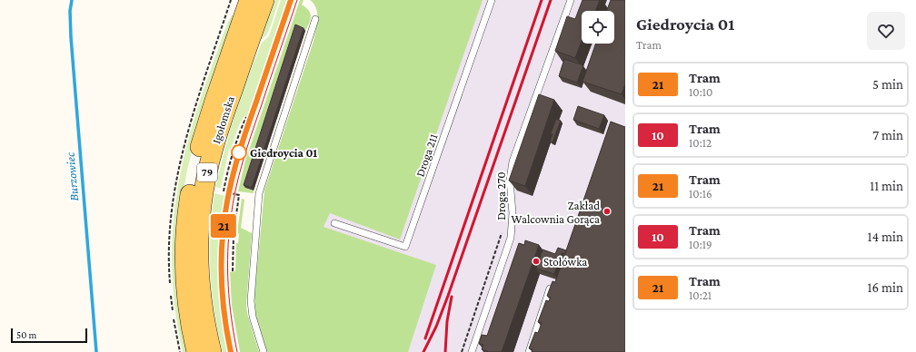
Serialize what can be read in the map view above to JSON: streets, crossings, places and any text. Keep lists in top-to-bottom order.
{
  "streets": {
    "main road": ["Igołomska", "79"],
    "lane": ["Droga 211", "Droga 270"]
  },
  "water": ["Burzowiec"],
  "places": ["Giedroycia 01", "Zakład Walcownia Gorąca", "Stołówka"],
  "lines": ["tram line 21"],
  "scale_bar": "50 m",
  "page": {
    "on_map": "21",
    "heading": ["Giedroycia 01", "Tram"],
    "list": [
      {
        "mark": "21",
        "name": "Tram",
        "note": "10:10",
        "value": "5 min"
      },
      {
        "mark": "10",
        "name": "Tram",
        "note": "10:12",
        "value": "7 min"
      },
      {
        "mark": "21",
        "name": "Tram",
        "note": "10:16",
        "value": "11 min"
      },
      {
        "mark": "10",
        "name": "Tram",
        "note": "10:19",
        "value": "14 min"
      },
      {
        "mark": "21",
        "name": "Tram",
        "note": "10:21",
        "value": "16 min"
      }
    ],
    "scale": "50 m"
  }
}
